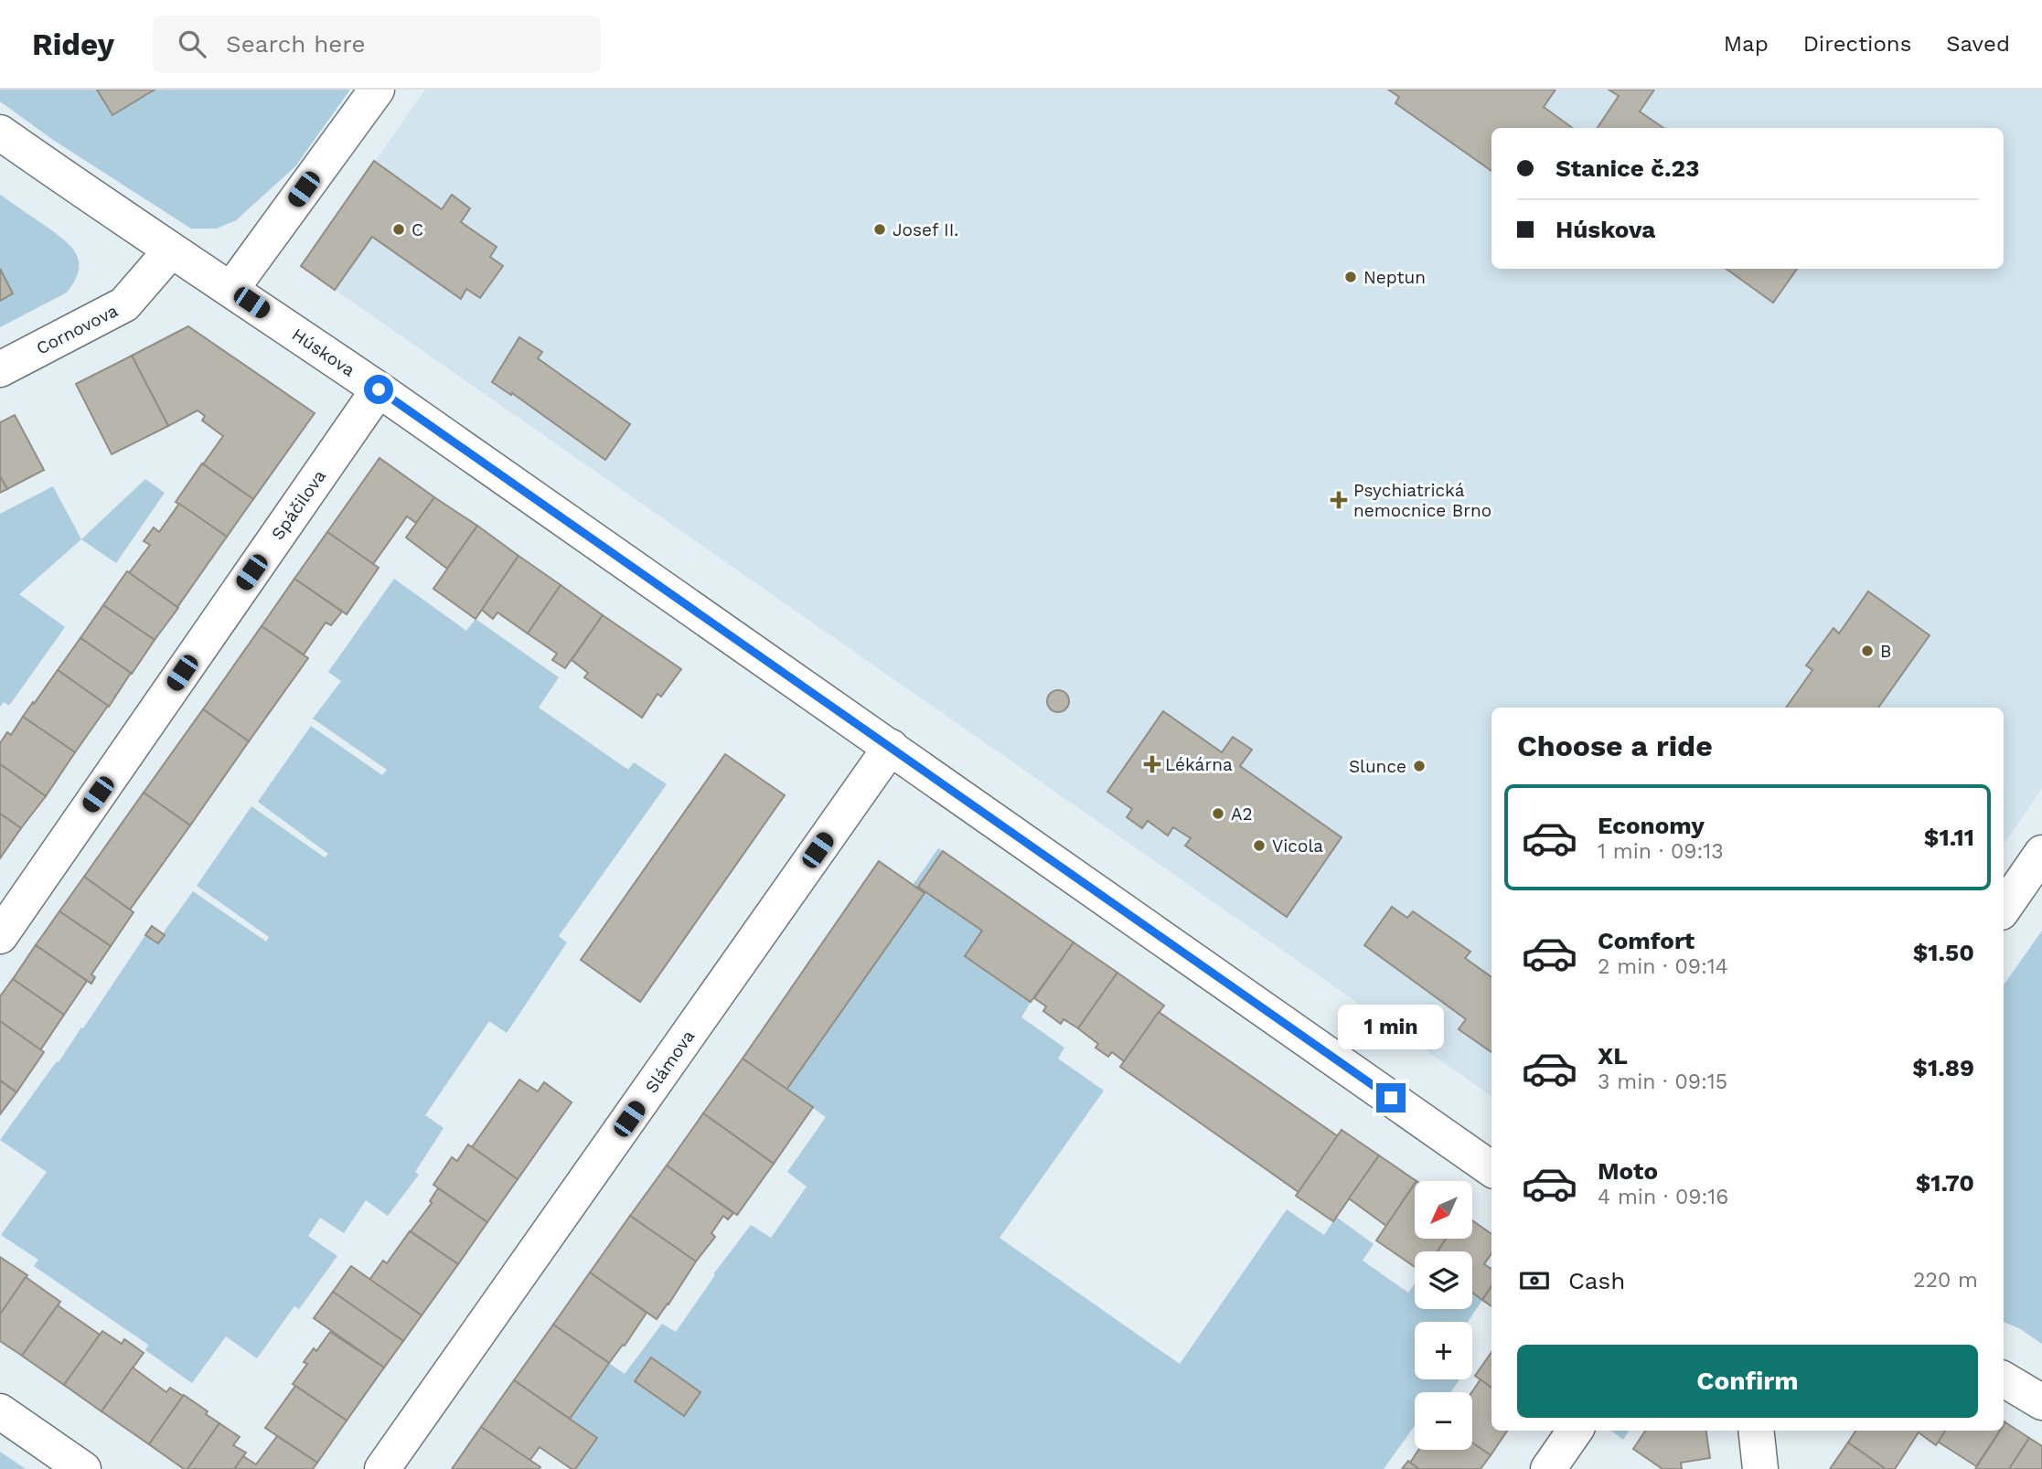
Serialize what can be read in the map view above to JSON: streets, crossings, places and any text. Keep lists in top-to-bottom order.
{
  "streets": {
    "street": [
      "Cornovova",
      "Húskova",
      "Spáčilova",
      "Slámova"
    ]
  },
  "crossings": [
    ["Cornovova", "Húskova"],
    ["Húskova", "Spáčilova"],
    ["Húskova", "Slámova"]
  ],
  "places": {
    "other": [
      "C",
      "Josef II.",
      "Neptun",
      "B",
      "Slunce",
      "A2",
      "Vicola"
    ],
    "health": ["Psychiatrická nemocnice Brno", "Lékárna"]
  },
  "north": "bottom left",
  "page": {
    "header": "Ridey",
    "search": "Search here",
    "nav": ["Map", "Directions", "Saved"],
    "banner": ["Stanice č.23", "Húskova"],
    "heading": "Choose a ride",
    "list": [
      {
        "name": "Economy",
        "note": "1 min · 09:13",
        "value": "$1.11"
      },
      {
        "name": "Comfort",
        "note": "2 min · 09:14",
        "value": "$1.50"
      },
      {
        "name": "XL",
        "note": "3 min · 09:15",
        "value": "$1.89"
      },
      {
        "name": "Moto",
        "note": "4 min · 09:16",
        "value": "$1.70"
      }
    ],
    "bubble": "1 min",
    "map_buttons": ["+", "−"],
    "pay": ["Cash", "220 m"],
    "buttons": "Confirm"
  }
}
